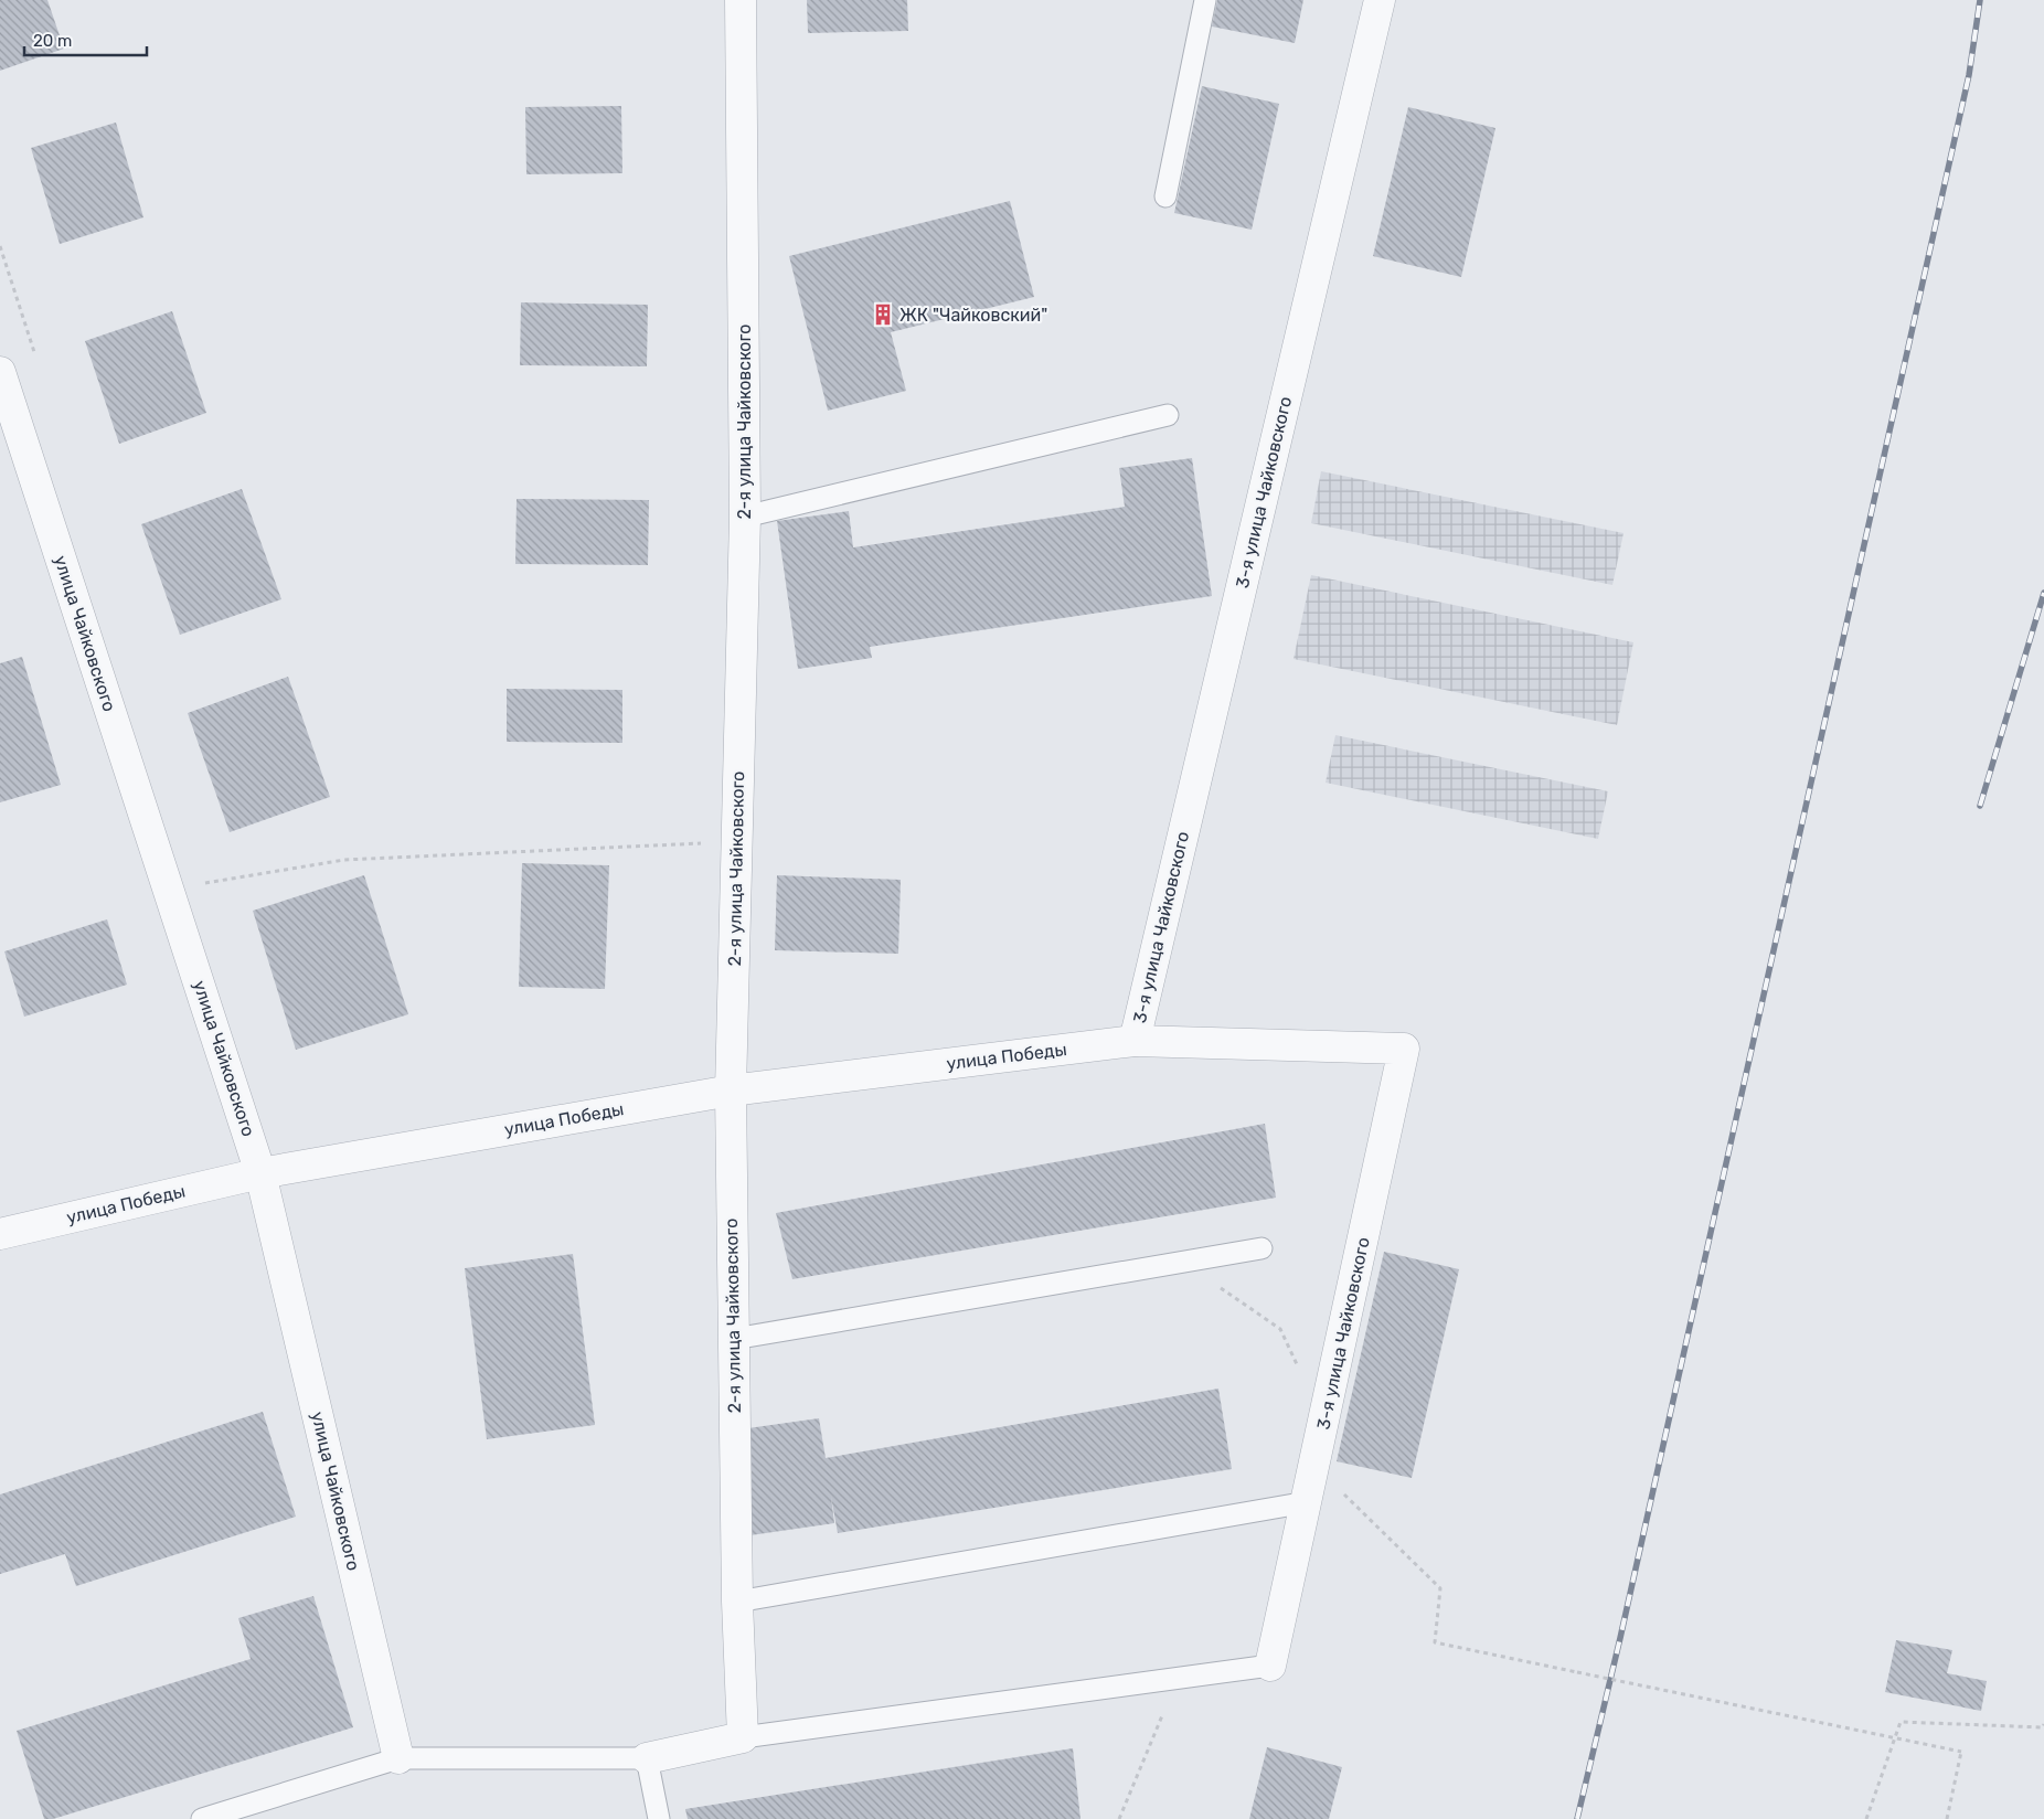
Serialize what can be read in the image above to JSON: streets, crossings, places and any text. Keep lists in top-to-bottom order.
{
  "streets": {
    "street": [
      "2-я улица Чайковского",
      "3-я улица Чайковского",
      "улица Чайковского",
      "улица Победы"
    ]
  },
  "crossings": [
    ["2-я улица Чайковского", "улица Победы"],
    ["3-я улица Чайковского", "улица Победы"],
    ["улица Чайковского", "улица Победы"]
  ],
  "places": {
    "building": ["ЖК \"Чайковский\""]
  },
  "scale_bar": "20 m"
}
